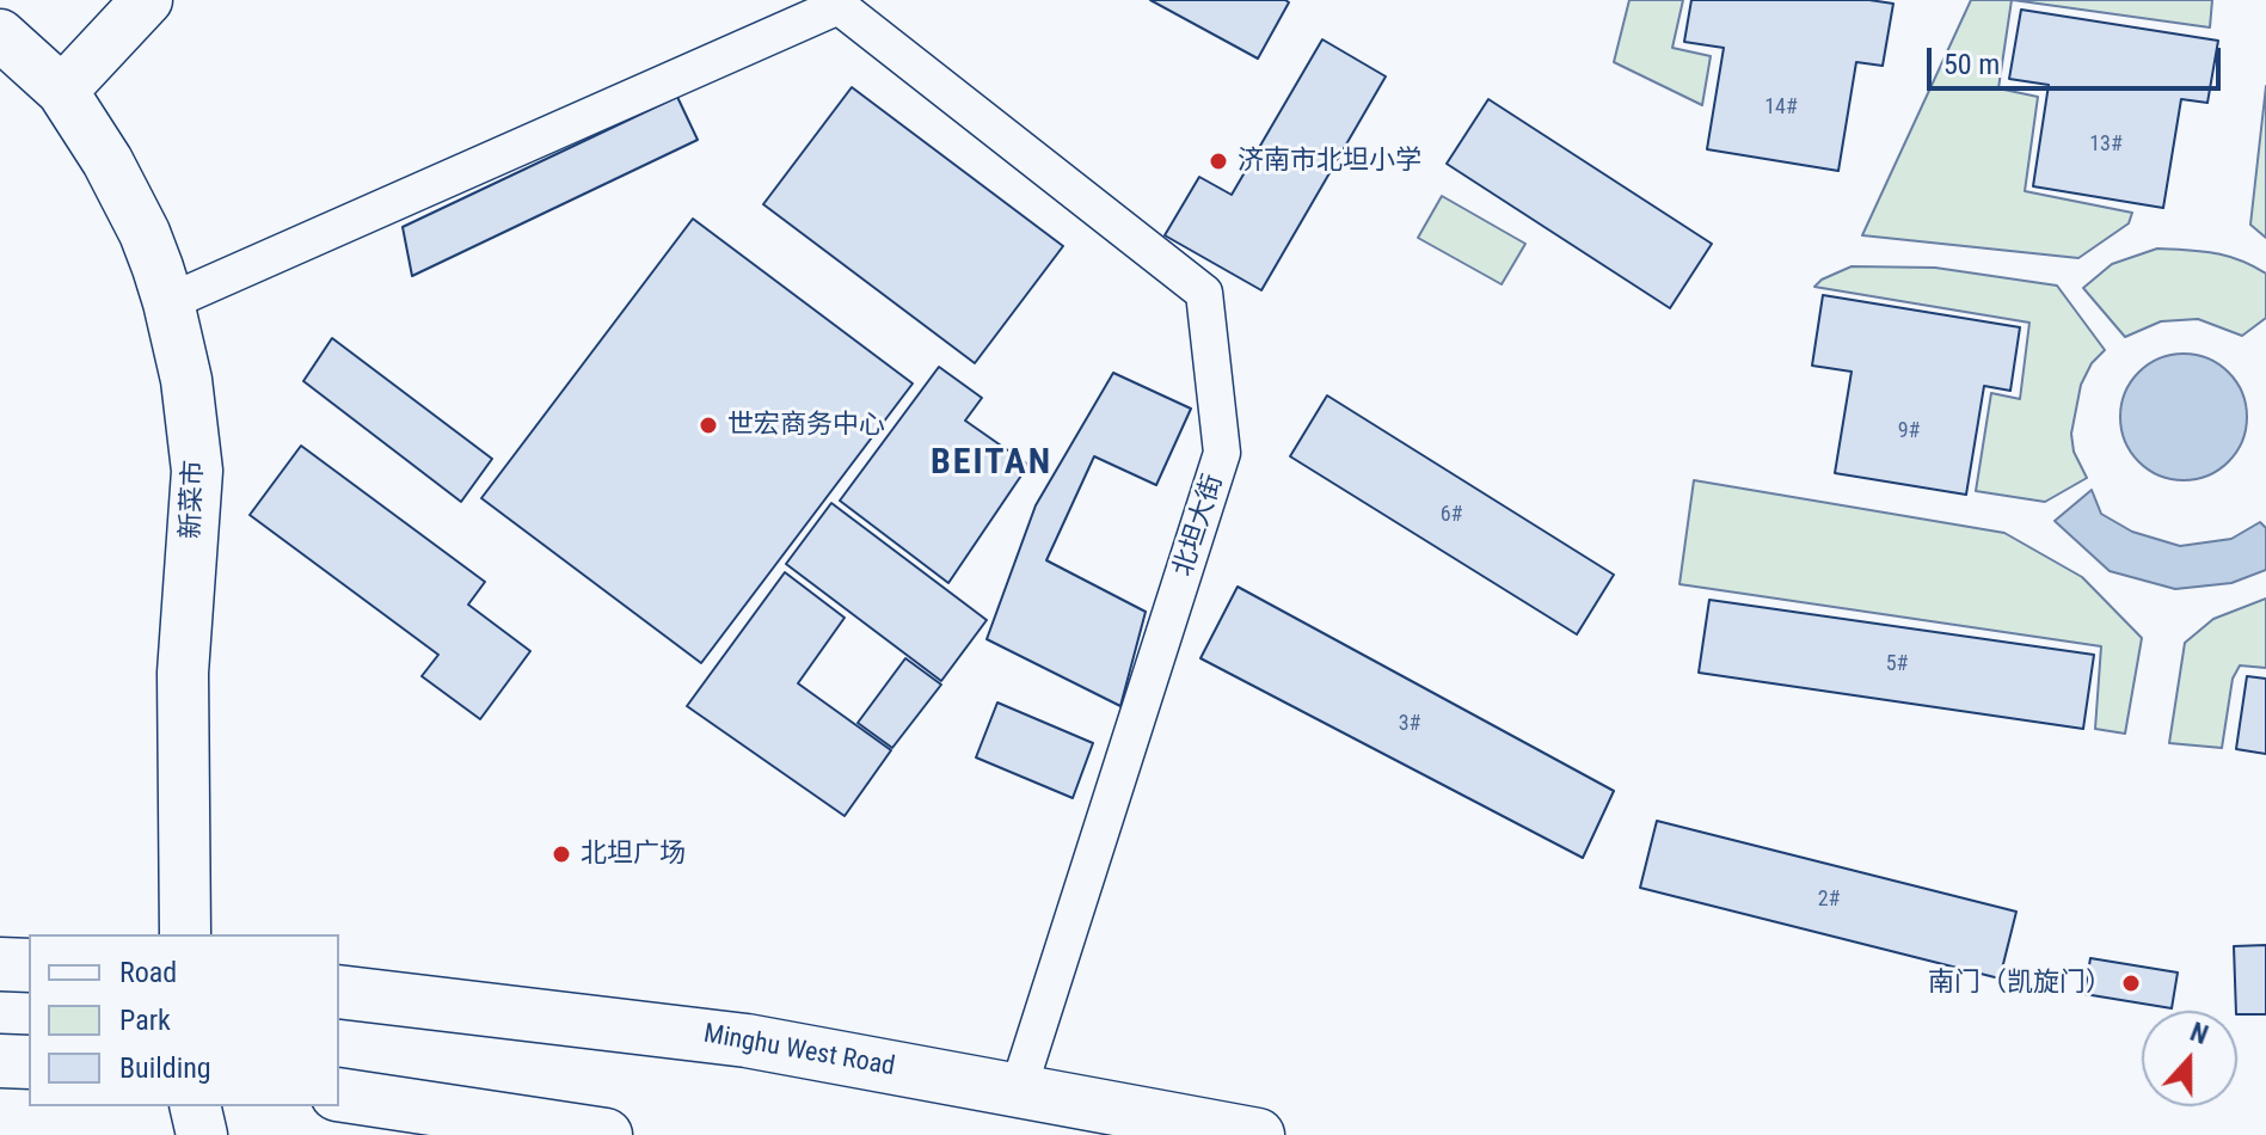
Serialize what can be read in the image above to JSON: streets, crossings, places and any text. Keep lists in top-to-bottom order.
{
  "streets": {
    "main road": ["新菜市", "Minghu West Road"],
    "street": ["北坦大街"]
  },
  "crossings": [
    ["北坦大街", "Minghu West Road"]
  ],
  "districts": ["BEITAN"],
  "places": [
    "济南市北坦小学",
    "世宏商务中心",
    "北坦广场",
    "南门（凯旋门）"
  ],
  "house_numbers": [
    "14#",
    "13#",
    "9#",
    "6#",
    "5#",
    "3#",
    "2#"
  ],
  "legend": ["Road", "Park", "Building"],
  "scale_bar": "50 m",
  "north": "top"
}
